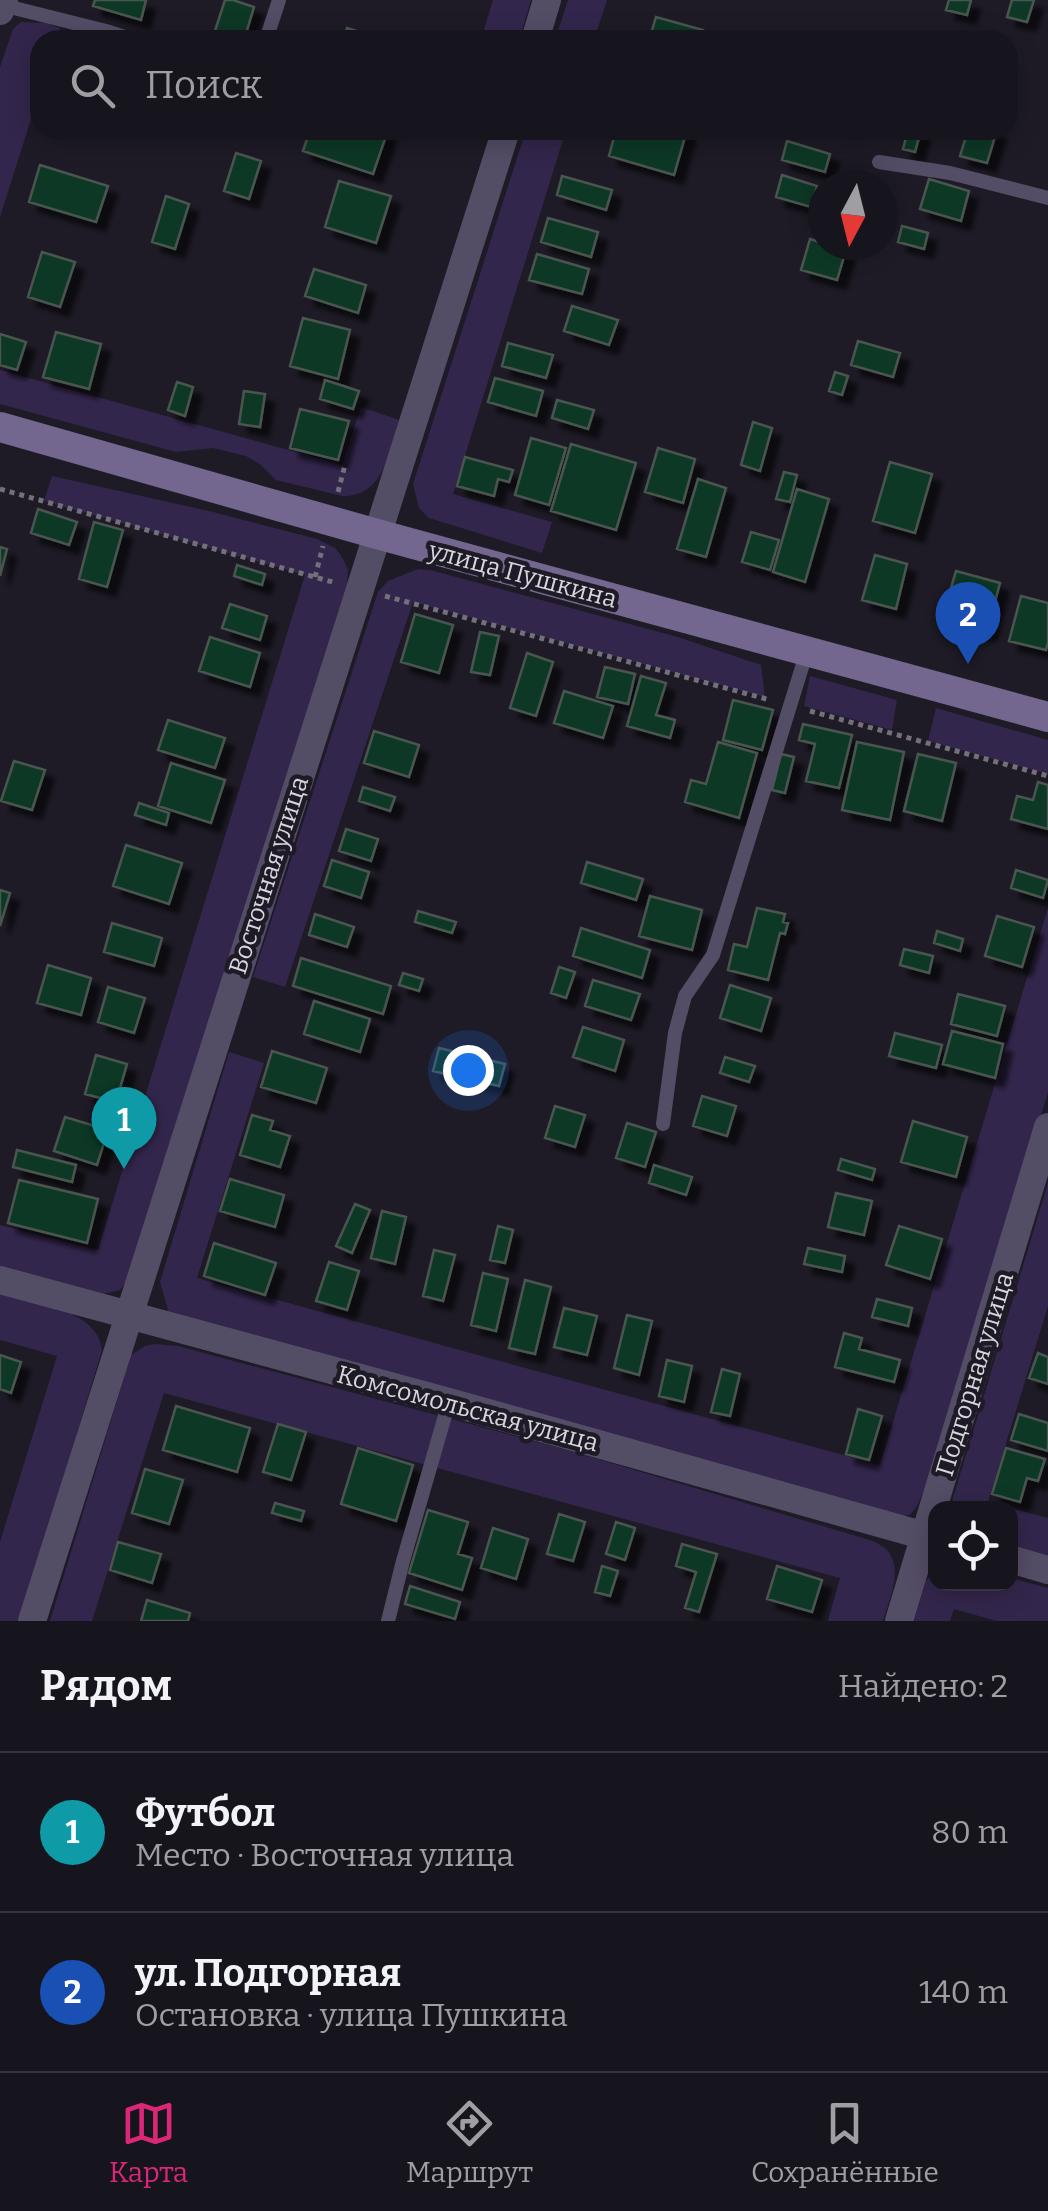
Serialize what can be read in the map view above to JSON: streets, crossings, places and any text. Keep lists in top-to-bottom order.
{
  "streets": {
    "main road": ["улица Пушкина"],
    "street": ["Восточная улица", "Подгорная улица", "Комсомольская улица"]
  },
  "crossings": [
    ["улица Пушкина", "Восточная улица"],
    ["Восточная улица", "Комсомольская улица"]
  ],
  "north": "bottom",
  "page": {
    "search": "Поиск",
    "pins": ["2", "1"],
    "heading": ["Рядом", "Найдено: 2"],
    "list": [
      {
        "mark": "1",
        "name": "Футбол",
        "note": "Место · Восточная улица",
        "value": "80 m"
      },
      {
        "mark": "2",
        "name": "ул. Подгорная",
        "note": "Остановка · улица Пушкина",
        "value": "140 m"
      }
    ],
    "nav": ["Карта", "Маршрут", "Сохранённые"]
  }
}
